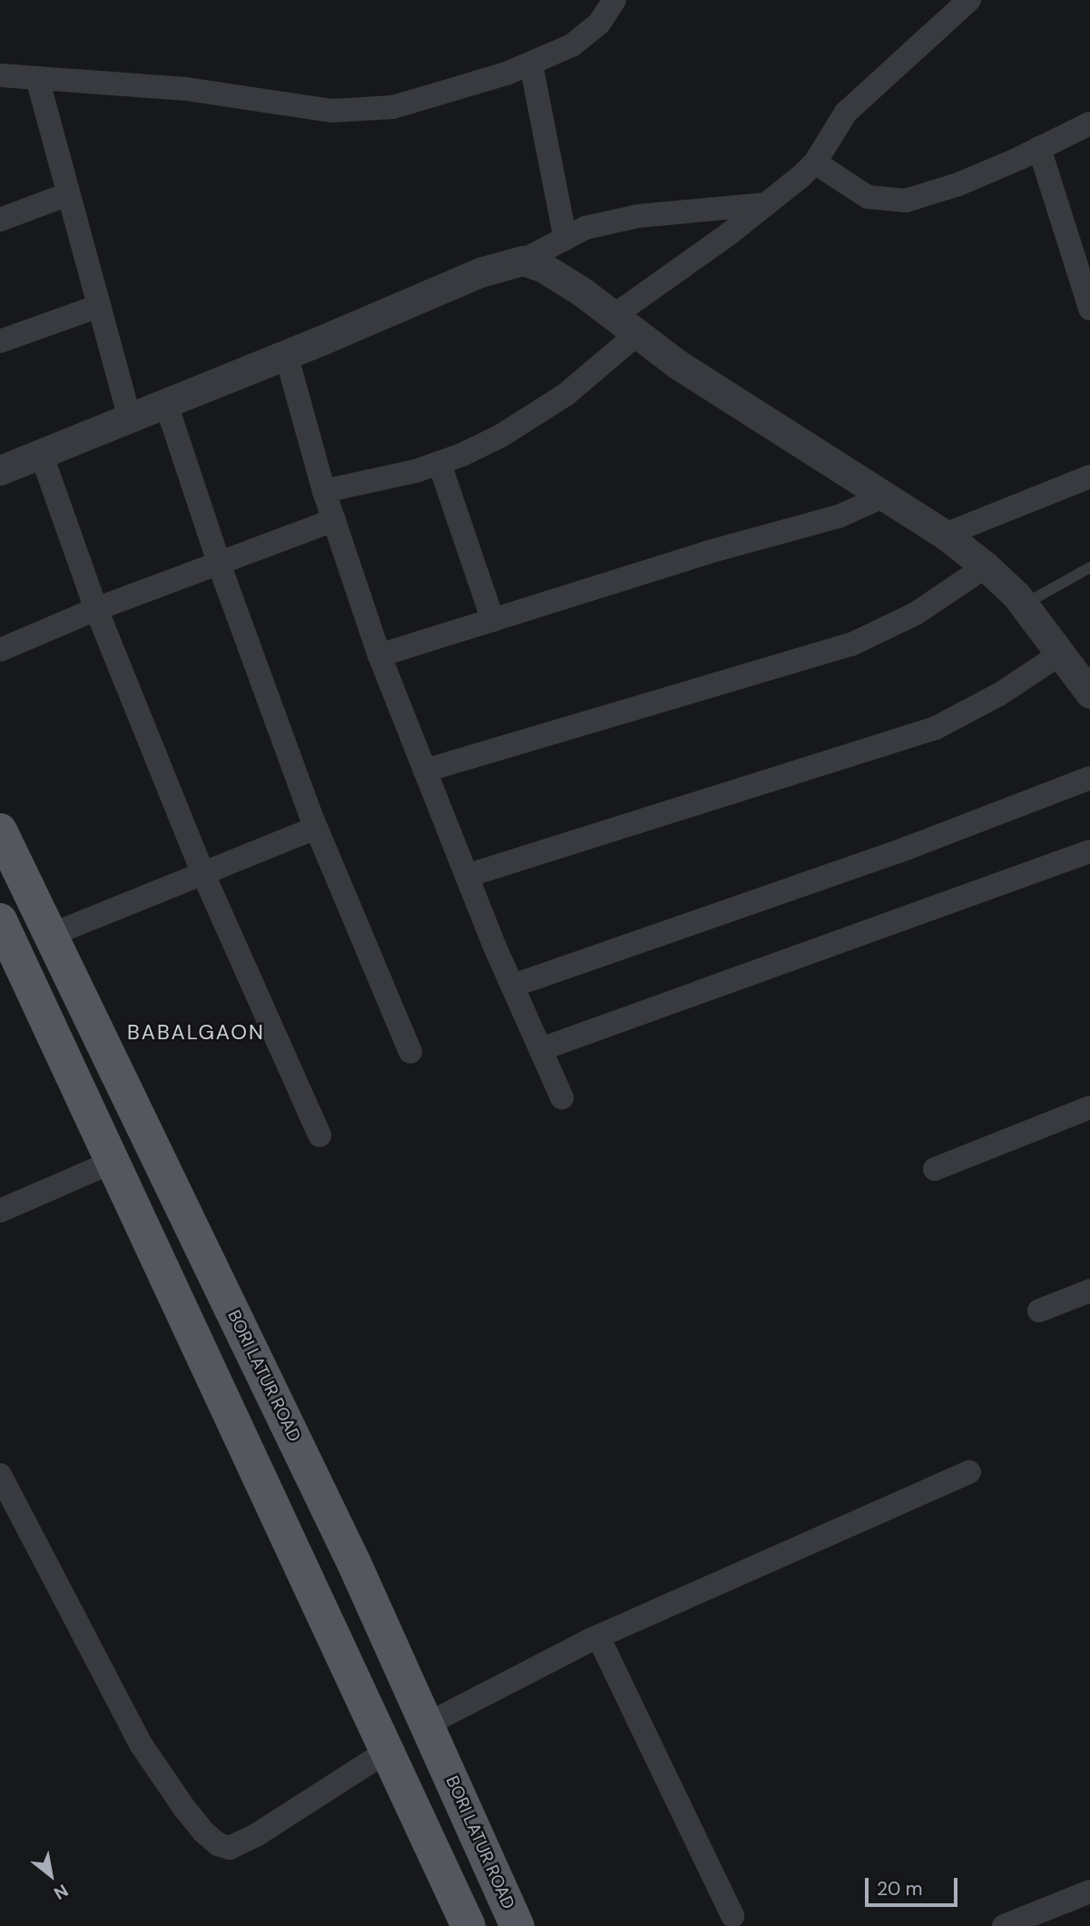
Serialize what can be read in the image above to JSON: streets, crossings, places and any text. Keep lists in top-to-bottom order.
{
  "streets": {
    "main road": ["BORI LATUR ROAD"]
  },
  "districts": ["BABALGAON"],
  "scale_bar": "20 m",
  "north": "bottom right"
}
